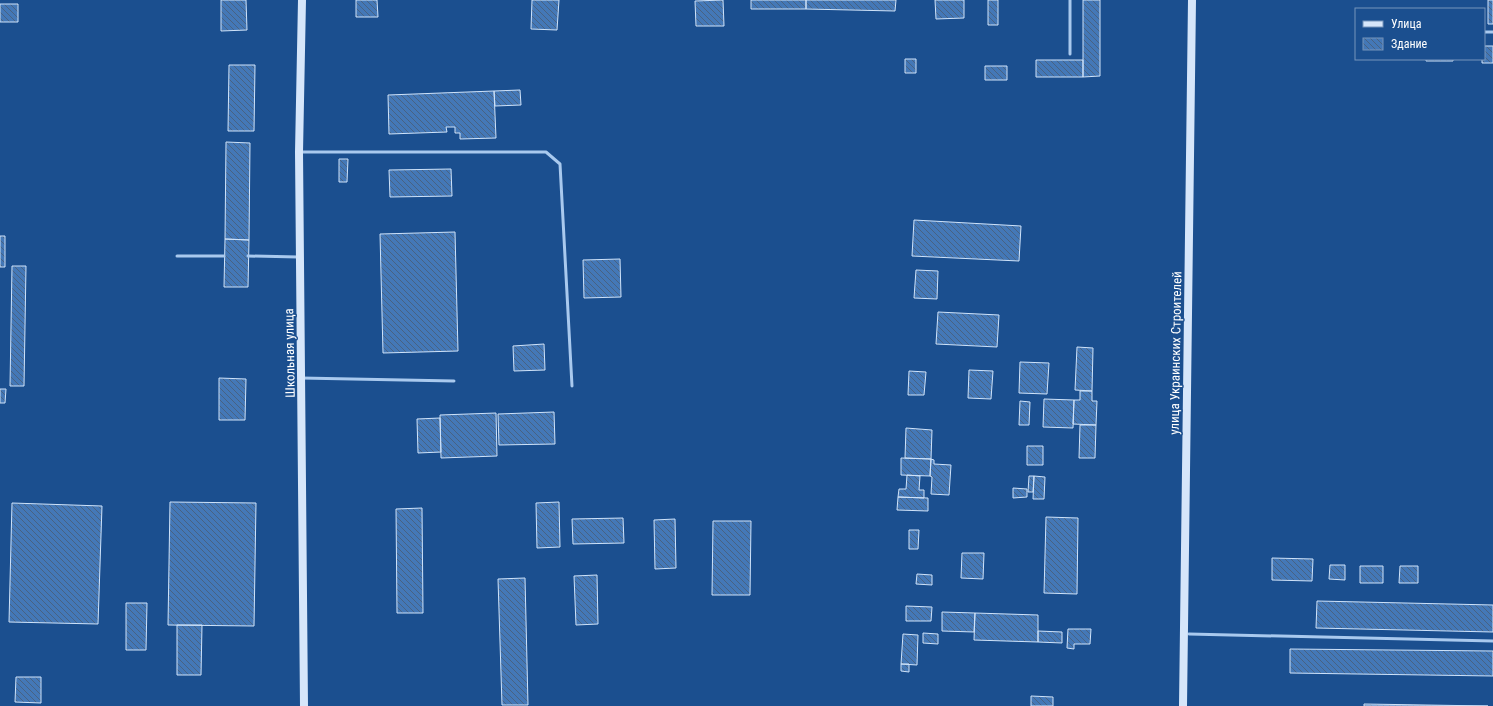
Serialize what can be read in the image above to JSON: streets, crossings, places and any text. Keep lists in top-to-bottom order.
{
  "streets": {
    "street": ["Школьная улица", "улица Украинских Строителей"]
  },
  "legend": ["Улица", "Здание"]
}
